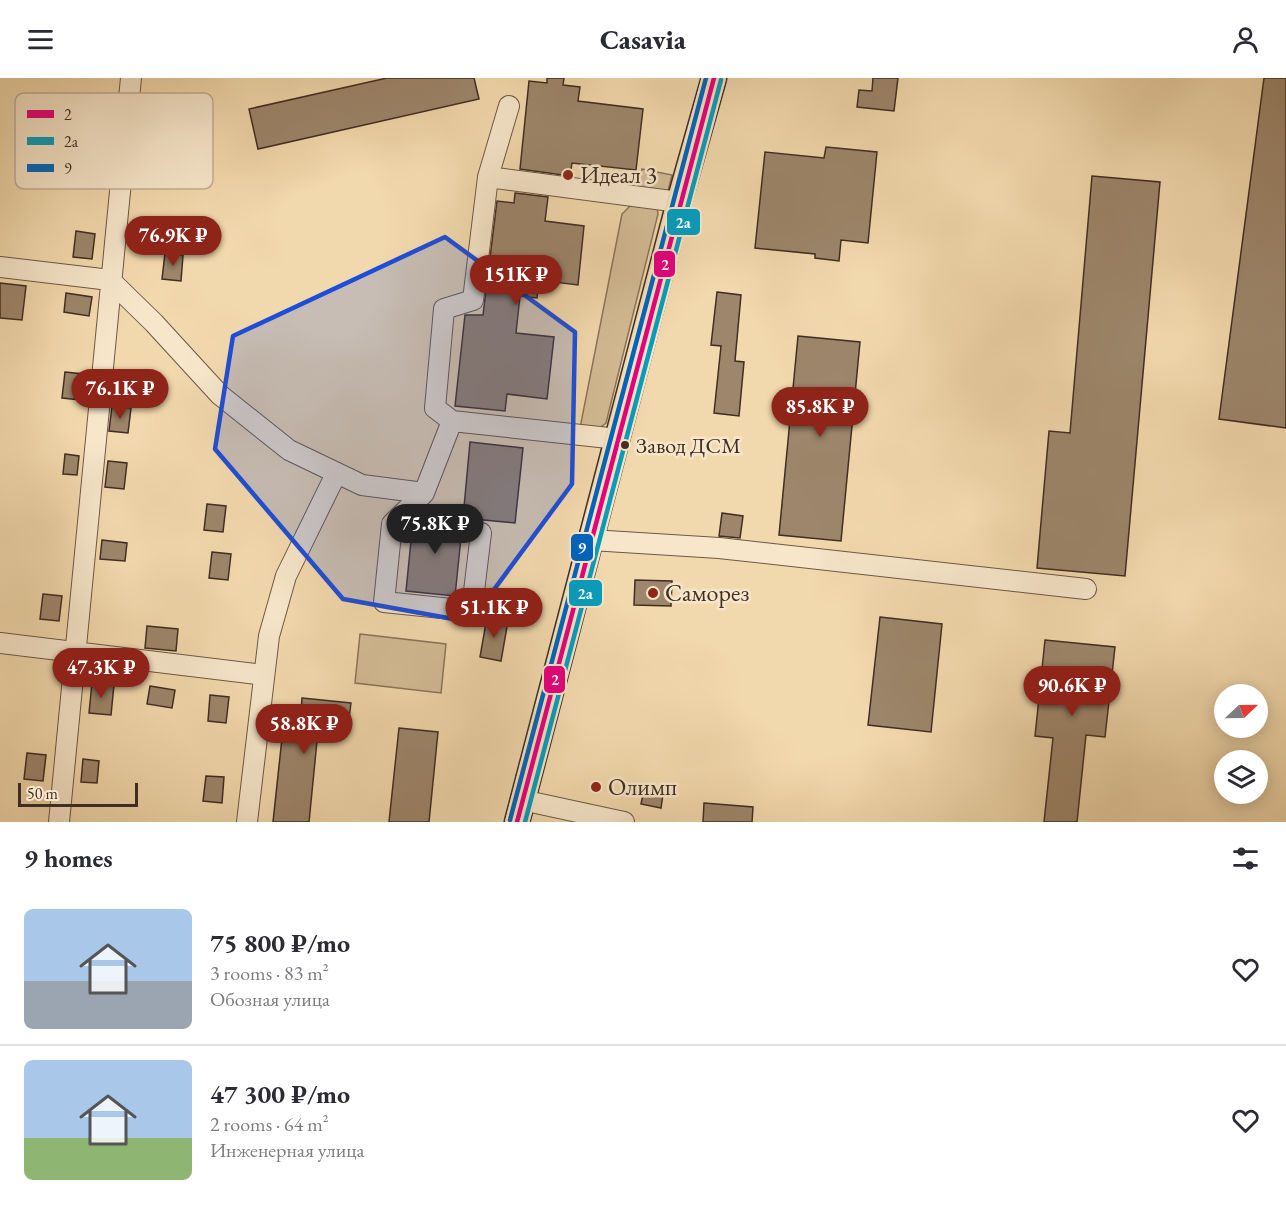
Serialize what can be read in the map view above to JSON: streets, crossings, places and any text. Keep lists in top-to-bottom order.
{
  "places": [
    "Идеал 3",
    "Завод ДСМ",
    "Саморез",
    "Олимп"
  ],
  "lines": ["transit line 2", "transit line 9", "transit line 2а"],
  "legend": ["2", "2а", "9"],
  "scale_bar": "50 m",
  "north": "right",
  "page": {
    "header": "Casavia",
    "price": [
      "76.9K ₽",
      "151K ₽",
      "76.1K ₽",
      "85.8K ₽",
      "75.8K ₽",
      "51.1K ₽",
      "47.3K ₽",
      "90.6K ₽",
      "58.8K ₽"
    ],
    "scale": "50 m",
    "heading": "9 homes",
    "list": [
      {
        "name": "75 800 ₽/mo",
        "note": "3 rooms · 83 m² · Обозная улица"
      },
      {
        "name": "47 300 ₽/mo",
        "note": "2 rooms · 64 m² · Инженерная улица"
      }
    ]
  }
}
